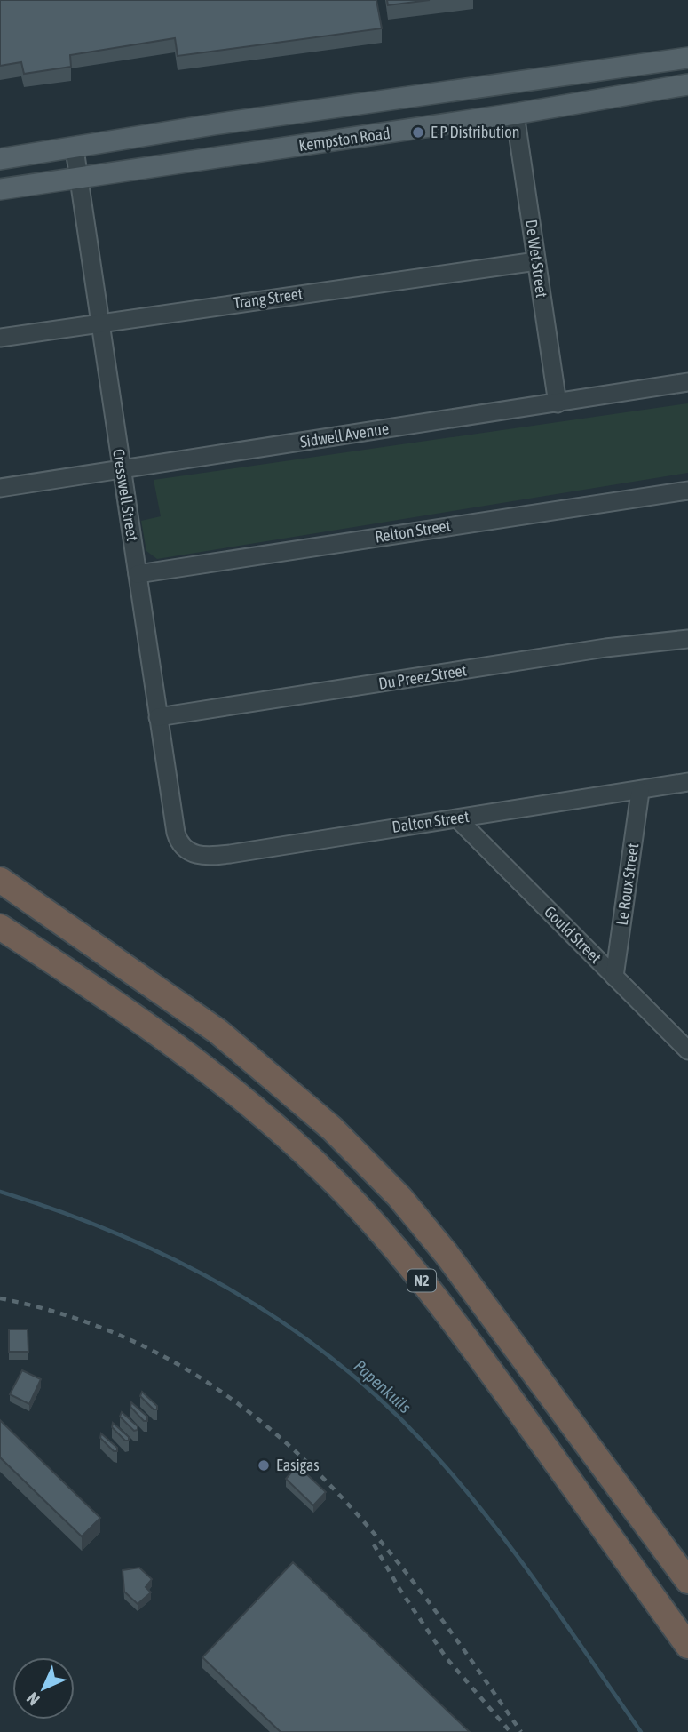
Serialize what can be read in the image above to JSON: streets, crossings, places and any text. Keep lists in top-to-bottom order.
{
  "streets": {
    "highway": ["N2"],
    "main road": ["Kempston Road"],
    "street": [
      "De Wet Street",
      "Trang Street",
      "Sidwell Avenue",
      "Cresswell Street",
      "Relton Street",
      "Du Preez Street",
      "Dalton Street",
      "Le Roux Street",
      "Gould Street"
    ]
  },
  "crossings": [
    ["Kempston Road", "De Wet Street"],
    ["Kempston Road", "Cresswell Street"],
    ["De Wet Street", "Trang Street"],
    ["De Wet Street", "Sidwell Avenue"],
    ["Trang Street", "Cresswell Street"],
    ["Sidwell Avenue", "Cresswell Street"],
    ["Cresswell Street", "Relton Street"],
    ["Cresswell Street", "Du Preez Street"],
    ["Cresswell Street", "Dalton Street"],
    ["Dalton Street", "Le Roux Street"],
    ["Dalton Street", "Gould Street"],
    ["Le Roux Street", "Gould Street"]
  ],
  "water": ["Papenkuils"],
  "places": ["E P Distribution", "Easigas"],
  "north": "bottom left"
}
